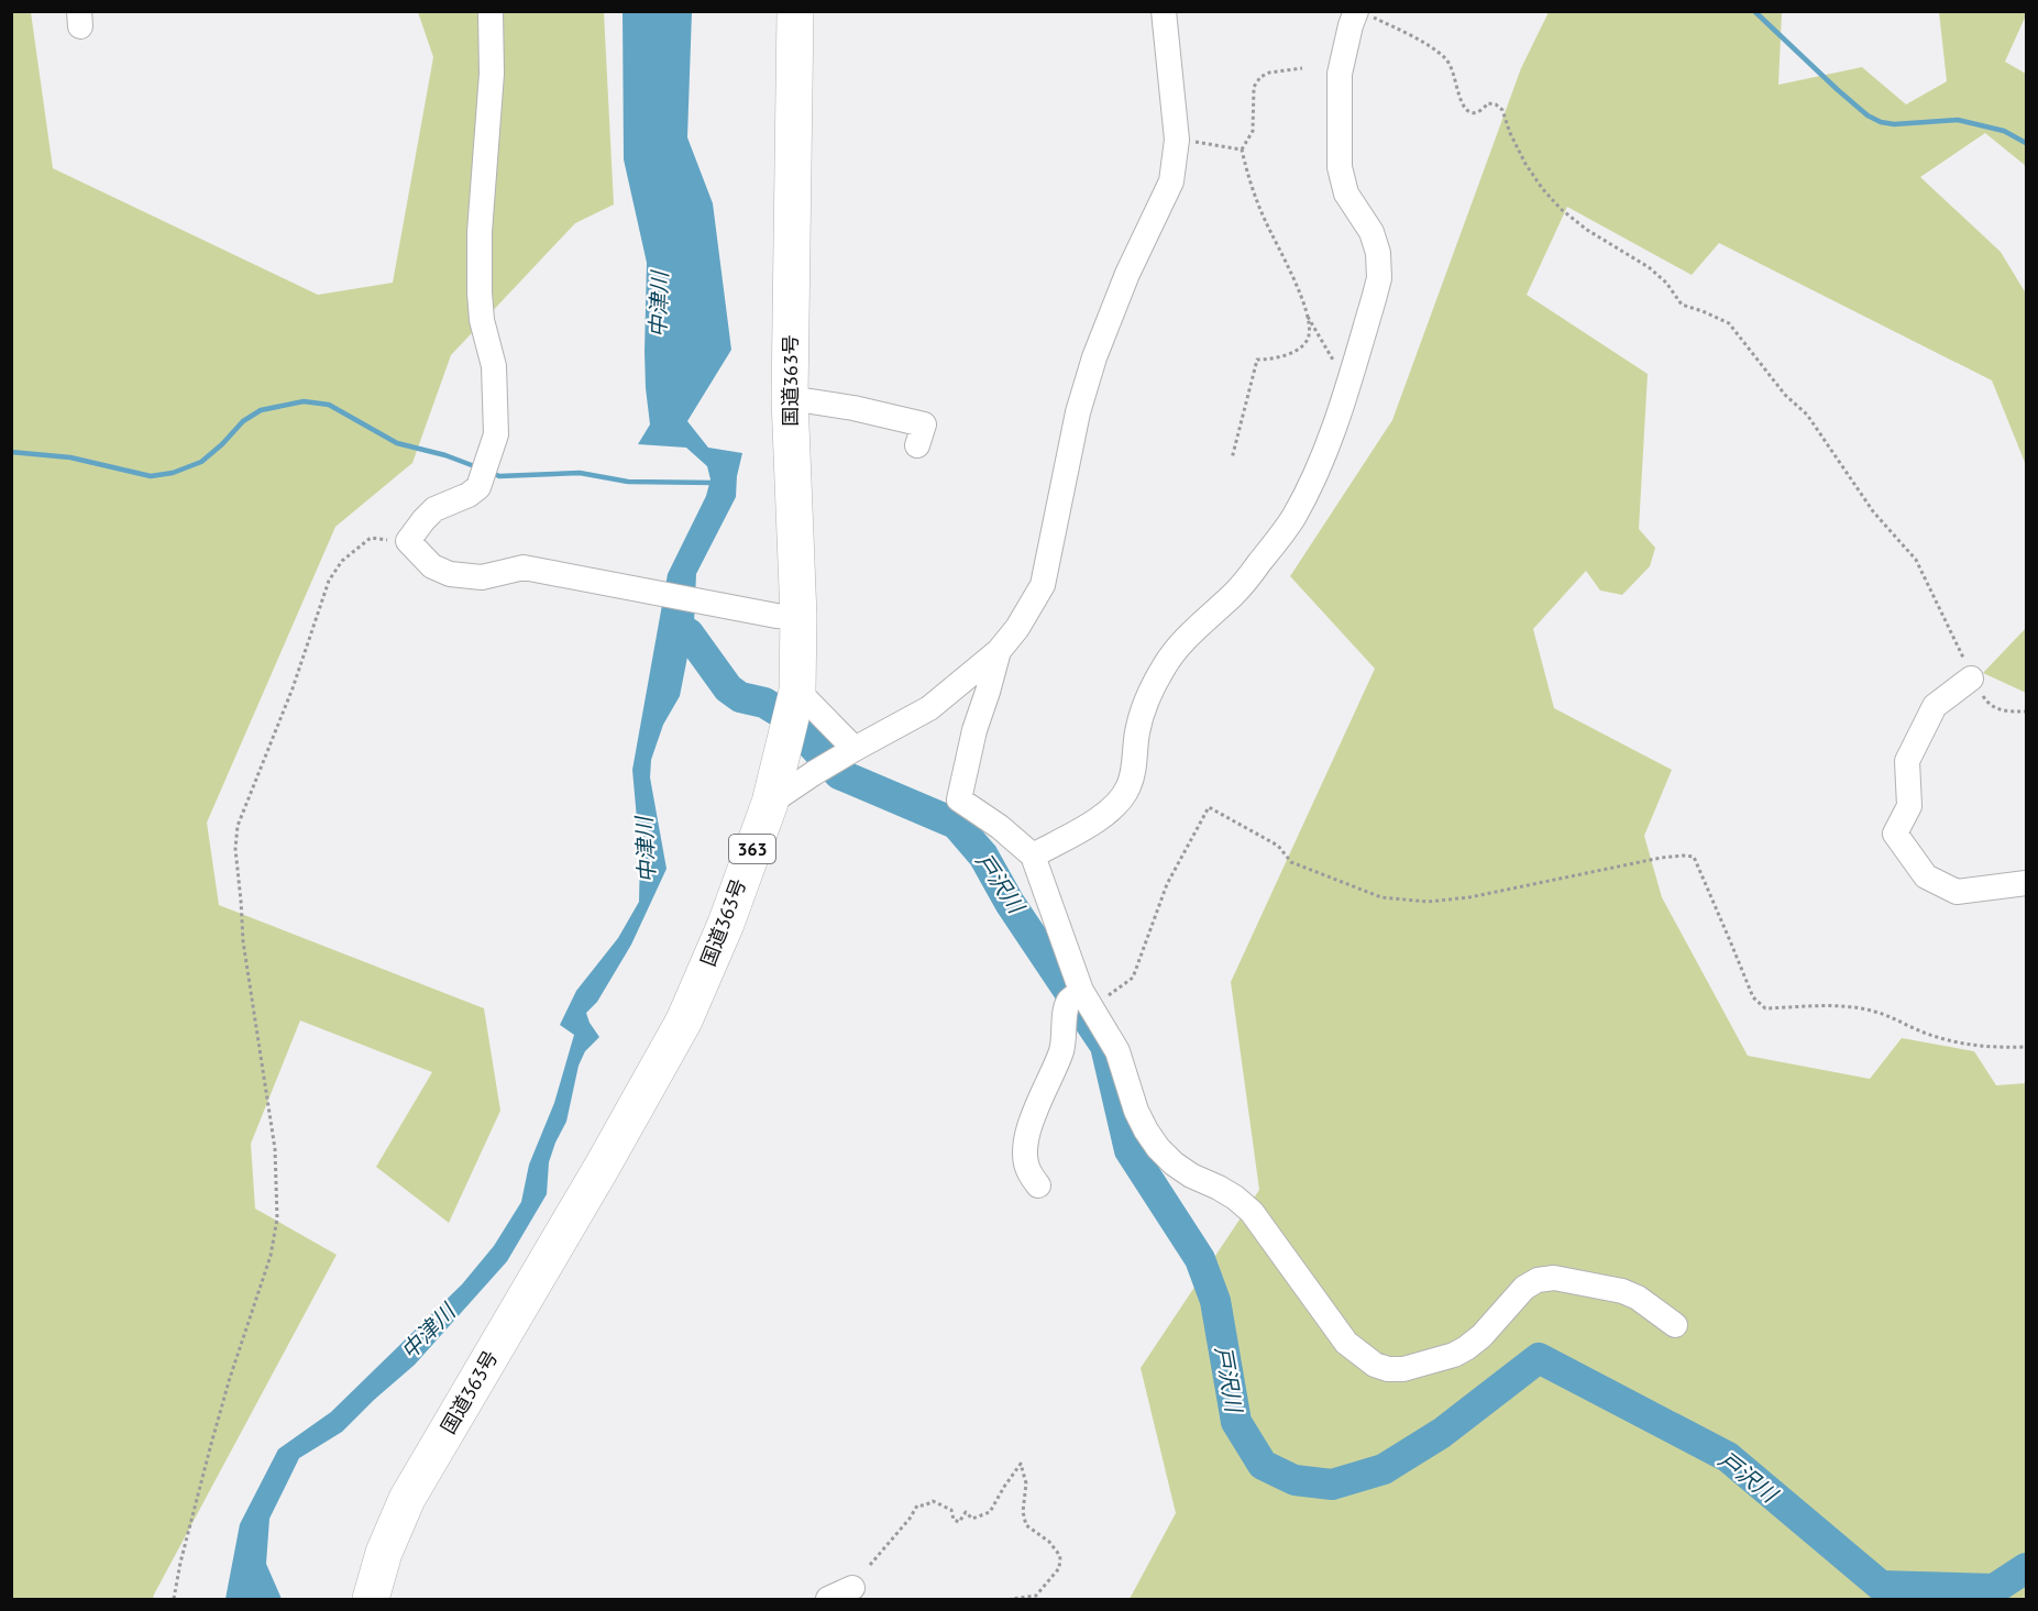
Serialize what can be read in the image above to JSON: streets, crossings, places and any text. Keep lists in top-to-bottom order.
{
  "streets": {
    "highway": ["国道363号", "363"]
  },
  "water": ["中津川", "戸沢川"]
}
